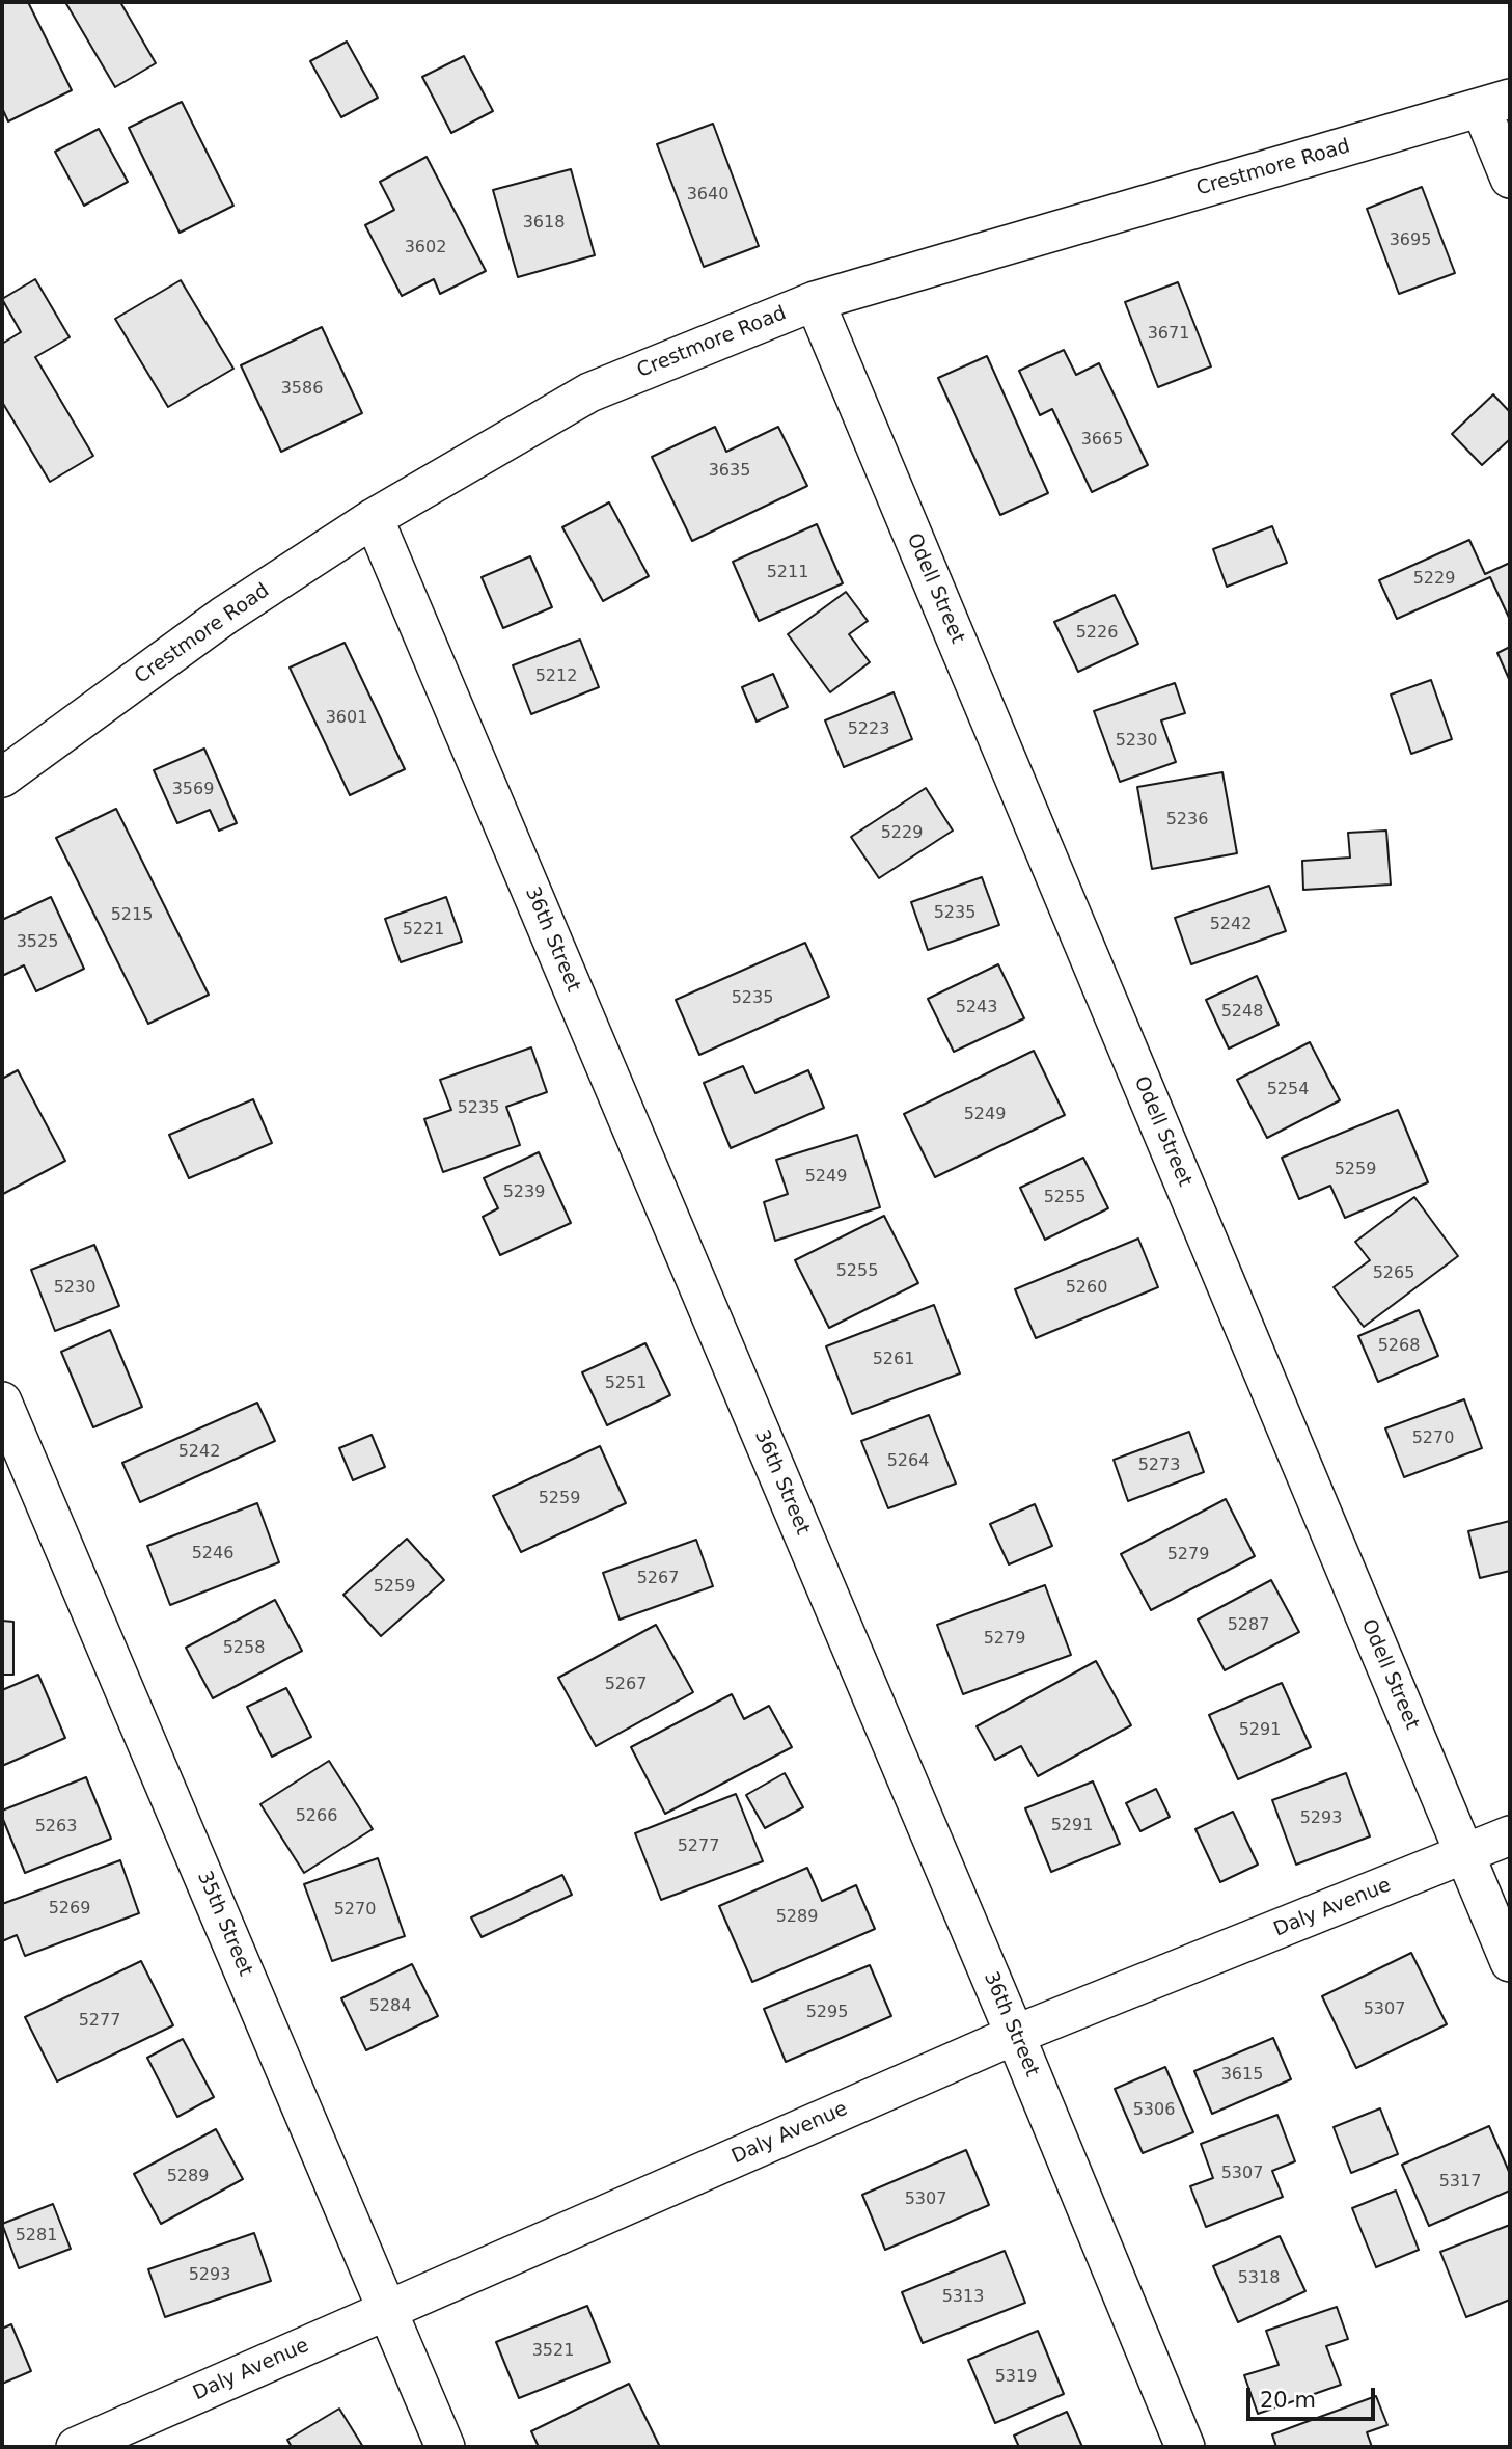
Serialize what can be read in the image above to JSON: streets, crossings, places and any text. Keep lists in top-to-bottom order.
{
  "streets": {
    "street": [
      "Crestmore Road",
      "Odell Street",
      "36th Street",
      "Daly Avenue",
      "35th Street"
    ]
  },
  "crossings": [
    ["Crestmore Road", "Odell Street"],
    ["Crestmore Road", "36th Street"],
    ["Odell Street", "Daly Avenue"],
    ["36th Street", "Daly Avenue"],
    ["Daly Avenue", "35th Street"]
  ],
  "house_numbers": [
    "3640",
    "3618",
    "3695",
    "3602",
    "3671",
    "3586",
    "3665",
    "3635",
    "5211",
    "5229",
    "5226",
    "5212",
    "3601",
    "5223",
    "5230",
    "3569",
    "5236",
    "5229",
    "5235",
    "5215",
    "5242",
    "5221",
    "3525",
    "5235",
    "5243",
    "5248",
    "5254",
    "5235",
    "5249",
    "5259",
    "5249",
    "5239",
    "5255",
    "5255",
    "5265",
    "5230",
    "5260",
    "5268",
    "5261",
    "5251",
    "5270",
    "5242",
    "5264",
    "5273",
    "5259",
    "5246",
    "5279",
    "5267",
    "5259",
    "5287",
    "5279",
    "5258",
    "5267",
    "5291",
    "5266",
    "5293",
    "5291",
    "5263",
    "5277",
    "5269",
    "5270",
    "5289",
    "5284",
    "5307",
    "5295",
    "5277",
    "3615",
    "5306",
    "5307",
    "5289",
    "5317",
    "5307",
    "5281",
    "5293",
    "5318",
    "5313",
    "3521",
    "5319"
  ],
  "scale_bar": "20 m"
}
